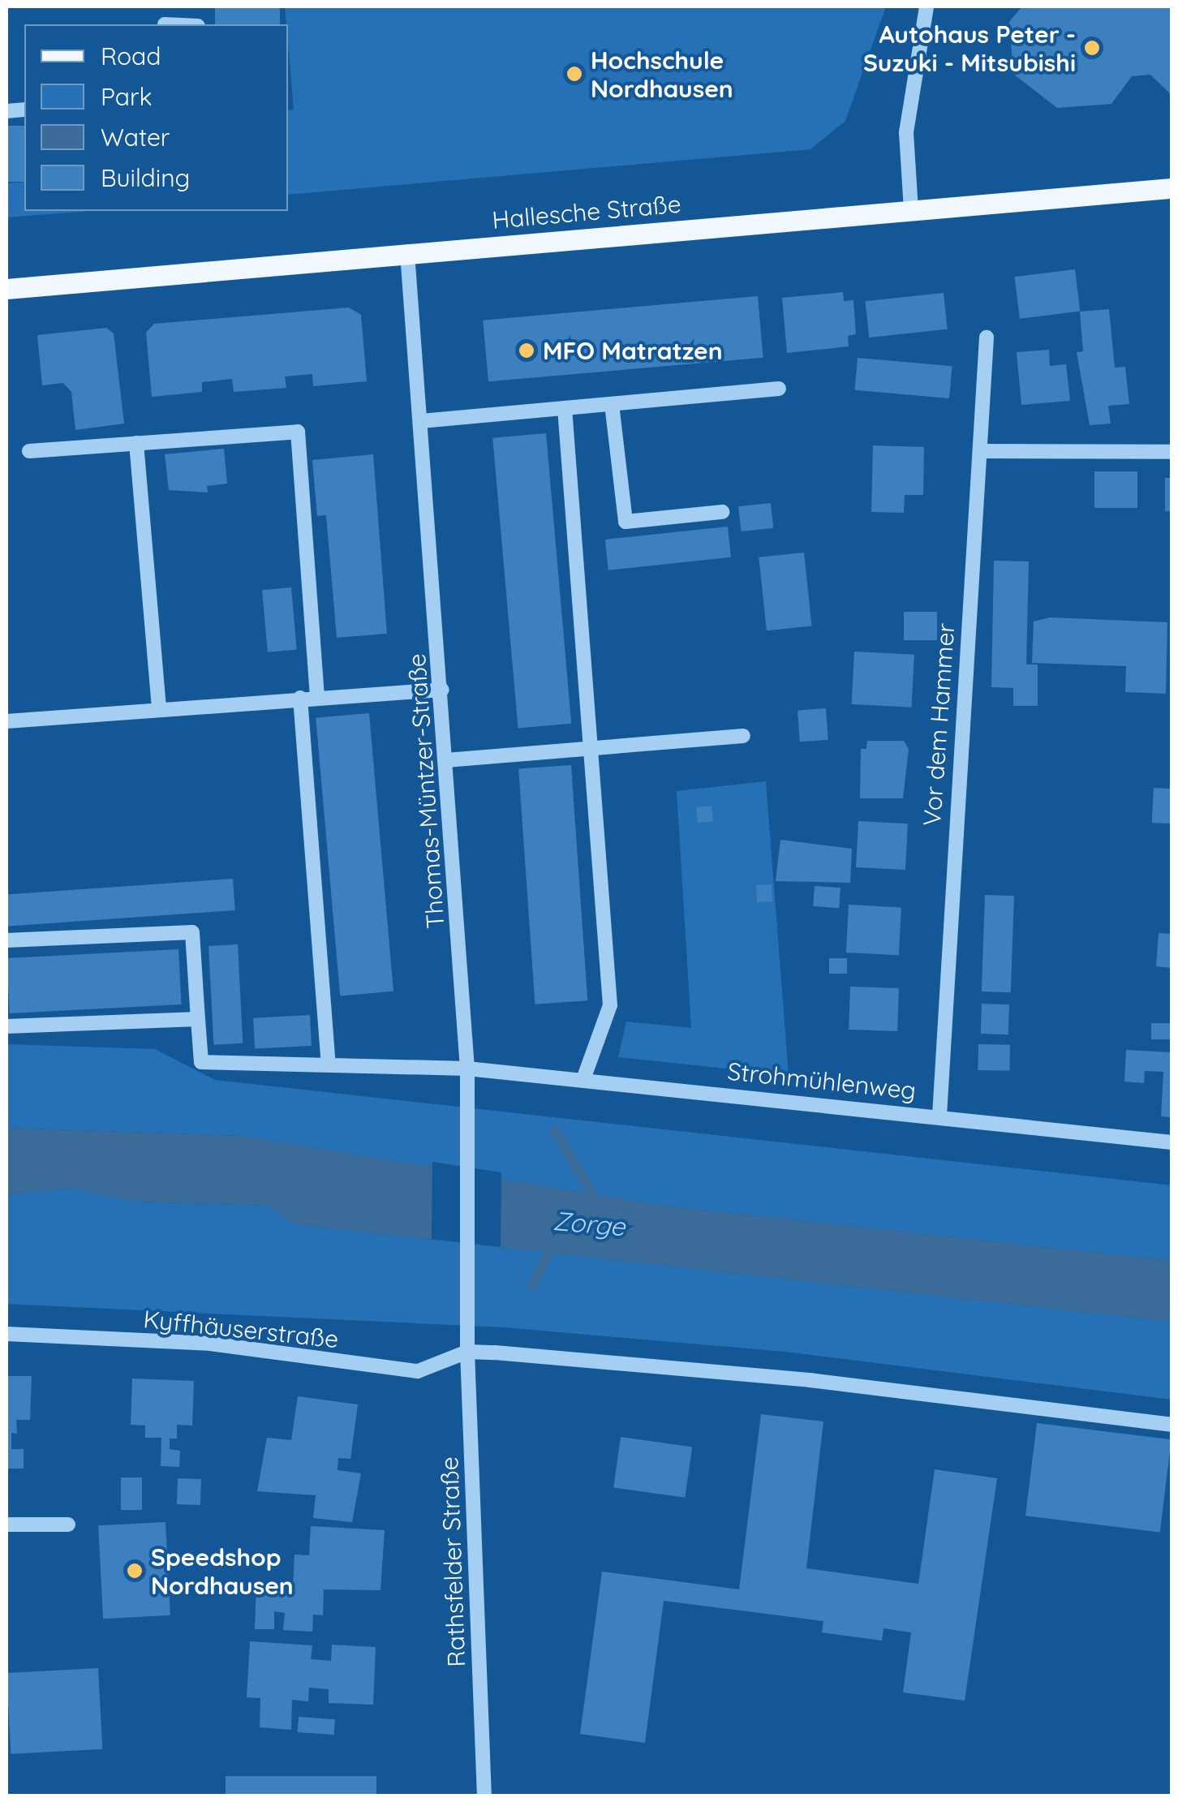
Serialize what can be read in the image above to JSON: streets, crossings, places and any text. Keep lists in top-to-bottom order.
{
  "streets": {
    "main road": ["Hallesche Straße"],
    "street": [
      "Vor dem Hammer",
      "Thomas-Müntzer-Straße",
      "Strohmühlenweg",
      "Kyffhäuserstraße",
      "Rathsfelder Straße"
    ]
  },
  "crossings": [
    ["Hallesche Straße", "Thomas-Müntzer-Straße"],
    ["Vor dem Hammer", "Strohmühlenweg"],
    ["Thomas-Müntzer-Straße", "Strohmühlenweg"],
    ["Thomas-Müntzer-Straße", "Rathsfelder Straße"],
    ["Kyffhäuserstraße", "Rathsfelder Straße"]
  ],
  "water": ["Zorge"],
  "places": [
    "Autohaus Peter - Suzuki - Mitsubishi",
    "Hochschule Nordhausen",
    "MFO Matratzen",
    "Speedshop Nordhausen"
  ],
  "legend": [
    "Road",
    "Park",
    "Water",
    "Building"
  ]
}
